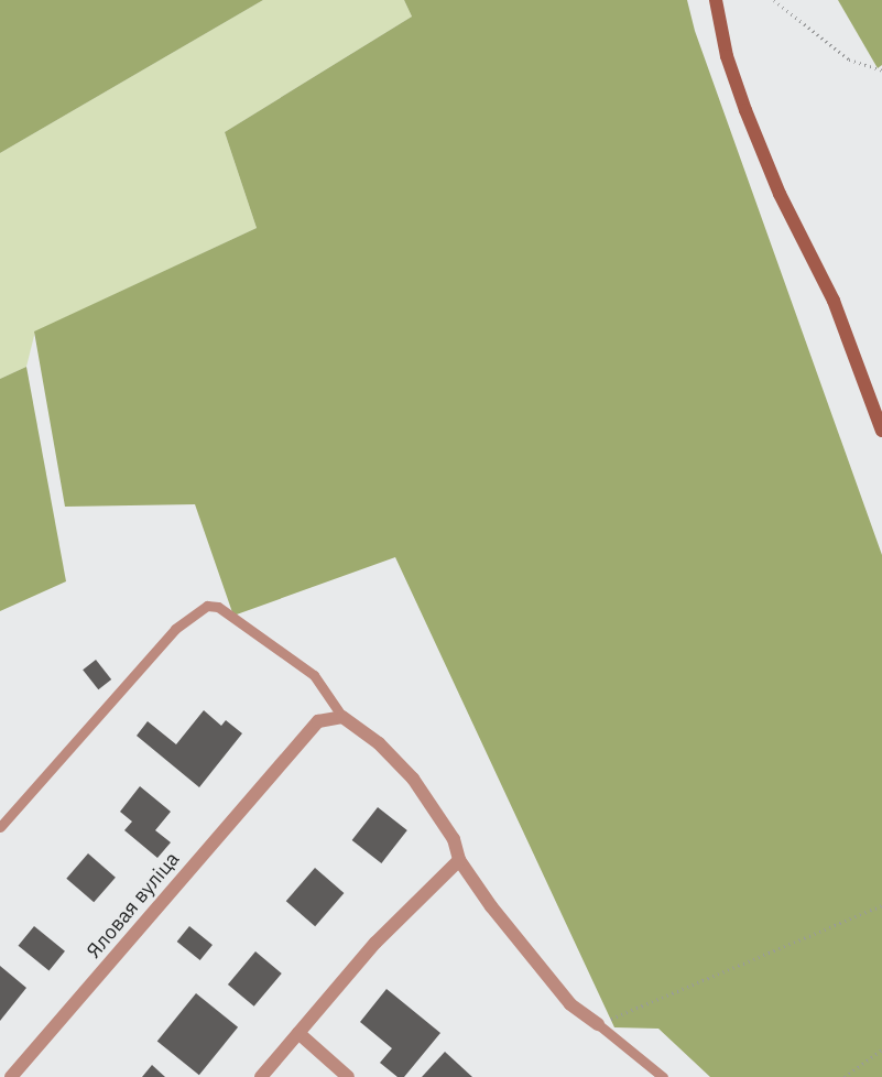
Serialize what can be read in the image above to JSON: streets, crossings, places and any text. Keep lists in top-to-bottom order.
{
  "streets": {
    "street": ["Яловая вуліца"]
  }
}
